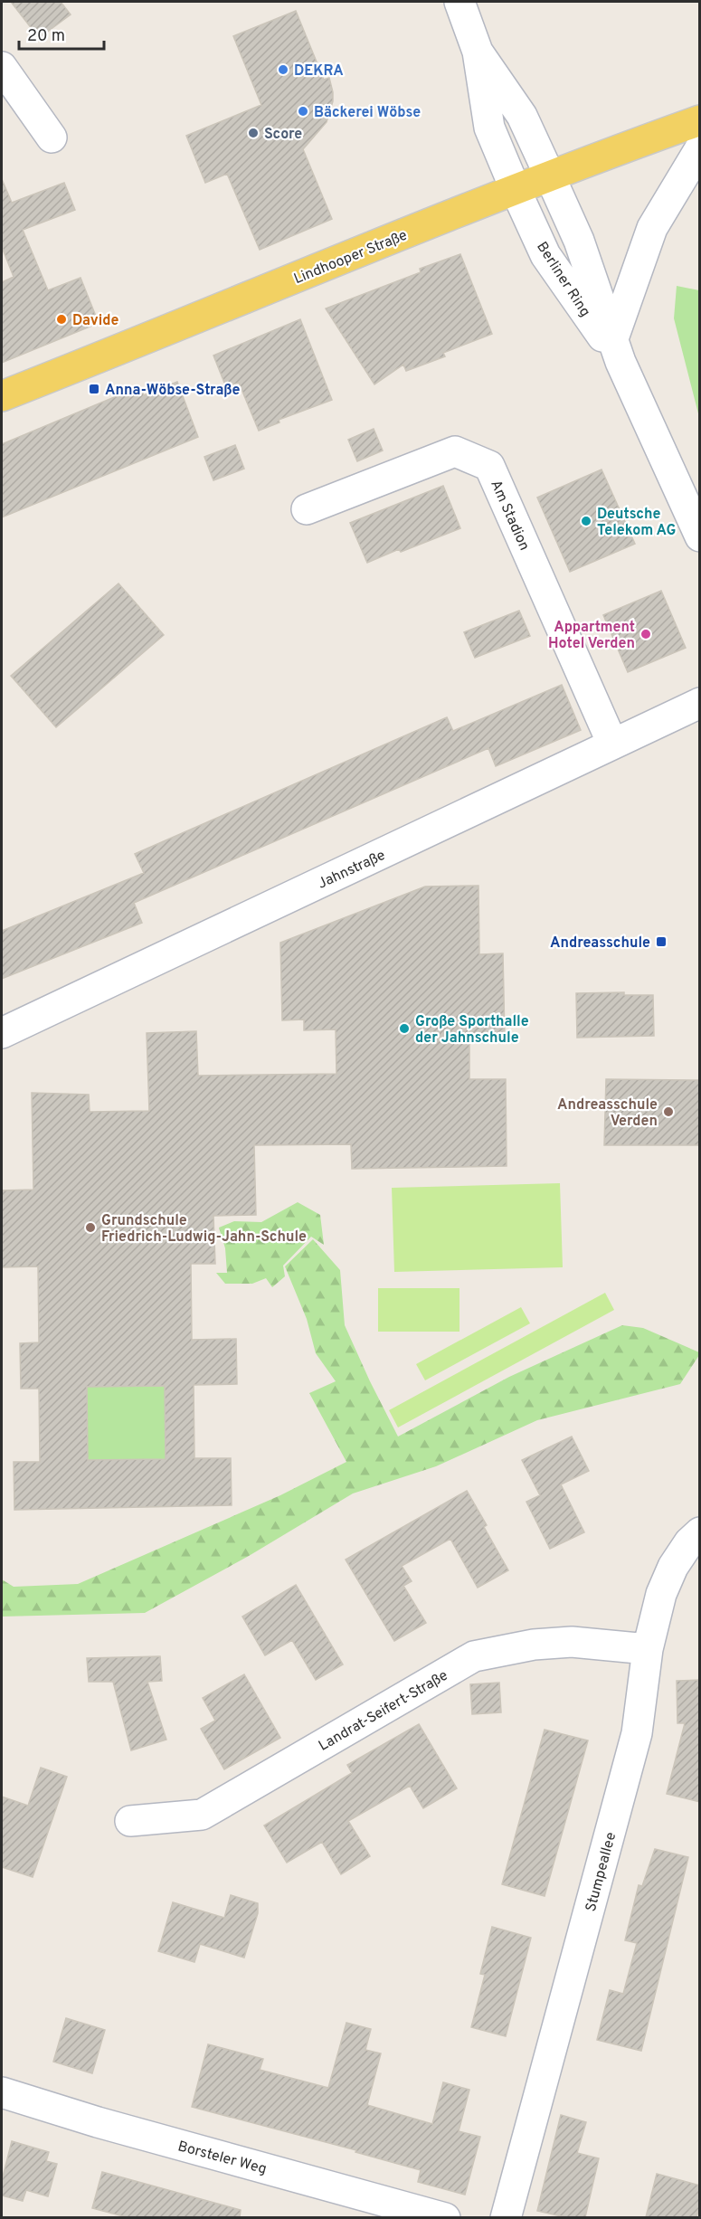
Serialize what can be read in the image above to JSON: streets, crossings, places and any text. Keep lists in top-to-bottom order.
{
  "streets": {
    "main road": ["Lindhooper Straße"],
    "street": [
      "Berliner Ring",
      "Am Stadion",
      "Jahnstraße",
      "Landrat-Seifert-Straße",
      "Stumpeallee",
      "Borsteler Weg"
    ]
  },
  "crossings": [
    ["Lindhooper Straße", "Berliner Ring"],
    ["Am Stadion", "Jahnstraße"],
    ["Landrat-Seifert-Straße", "Stumpeallee"]
  ],
  "places": {
    "other": [
      "DEKRA",
      "Bäckerei Wöbse",
      "Score",
      "Davide",
      "Deutsche Telekom AG",
      "Appartment Hotel Verden",
      "Große Sporthalle der Jahnschule",
      "Andreasschule Verden",
      "Grundschule Friedrich-Ludwig-Jahn-Schule"
    ],
    "transit": ["Anna-Wöbse-Straße", "Andreasschule"]
  },
  "scale_bar": "20 m"
}
